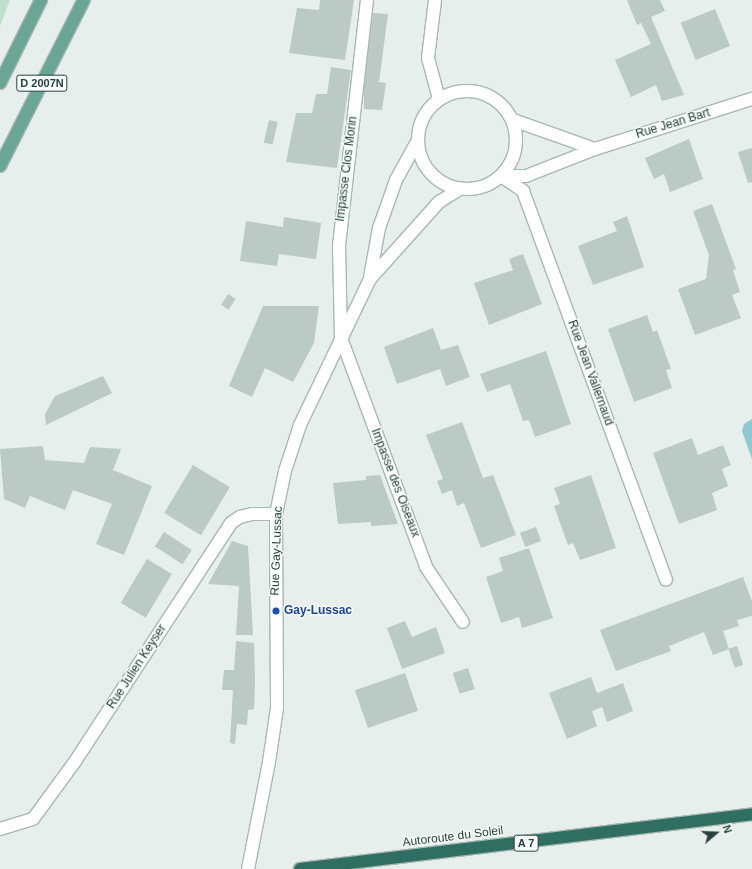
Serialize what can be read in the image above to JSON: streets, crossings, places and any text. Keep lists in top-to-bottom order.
{
  "streets": {
    "highway": ["Autoroute du Soleil", "A 7"],
    "main road": ["D 2007N"],
    "street": [
      "Rue Jean Bart",
      "Impasse Clos Morin",
      "Rue Jean Vallernaud",
      "Impasse des Oiseaux",
      "Rue Gay-Lussac",
      "Rue Julien Keyser"
    ]
  },
  "crossings": [
    ["Rue Jean Bart", "Rue Jean Vallernaud"],
    ["Impasse Clos Morin", "Impasse des Oiseaux"],
    ["Impasse Clos Morin", "Rue Gay-Lussac"],
    ["Impasse des Oiseaux", "Rue Gay-Lussac"],
    ["Rue Gay-Lussac", "Rue Julien Keyser"]
  ],
  "places": ["Gay-Lussac"],
  "north": "right"
}
